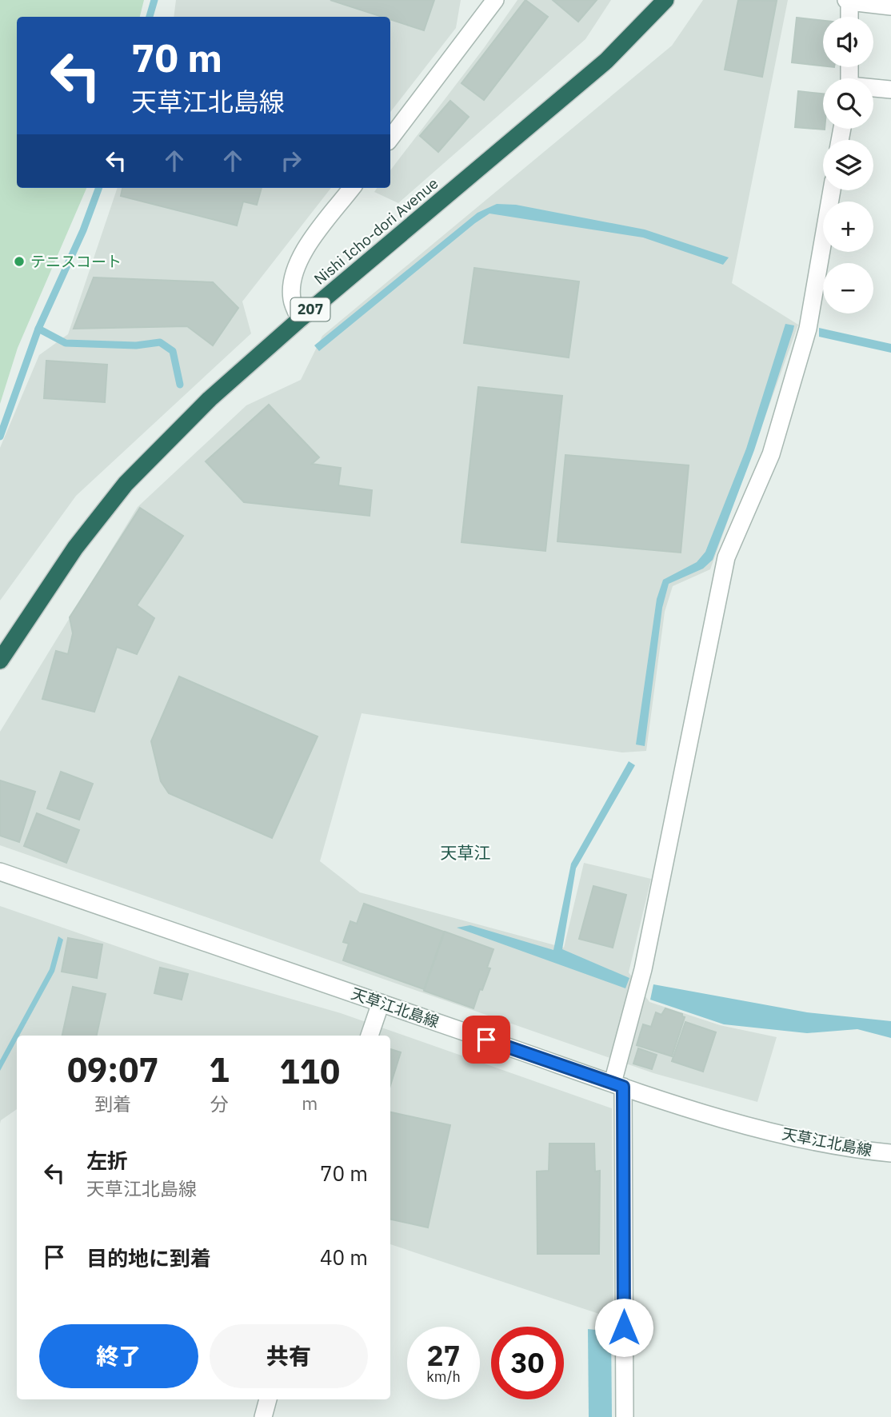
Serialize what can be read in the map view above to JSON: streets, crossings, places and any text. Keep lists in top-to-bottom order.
{
  "streets": {
    "highway": ["Nishi Icho-dori Avenue", "207"],
    "street": ["天草江北島線"]
  },
  "districts": ["天草江"],
  "places": ["テニスコート"],
  "page": {
    "map_buttons": ["+", "−"],
    "turn": ["70 m", "天草江北島線"],
    "eta": [
      "09:07",
      "到着",
      "1",
      "分",
      "110",
      "m"
    ],
    "list": [
      {
        "name": "左折",
        "note": "天草江北島線",
        "value": "70 m"
      },
      {
        "name": "目的地に到着",
        "value": "40 m"
      }
    ],
    "buttons": ["終了", "共有"],
    "speed": "27 km/h",
    "limit": "30"
  }
}
